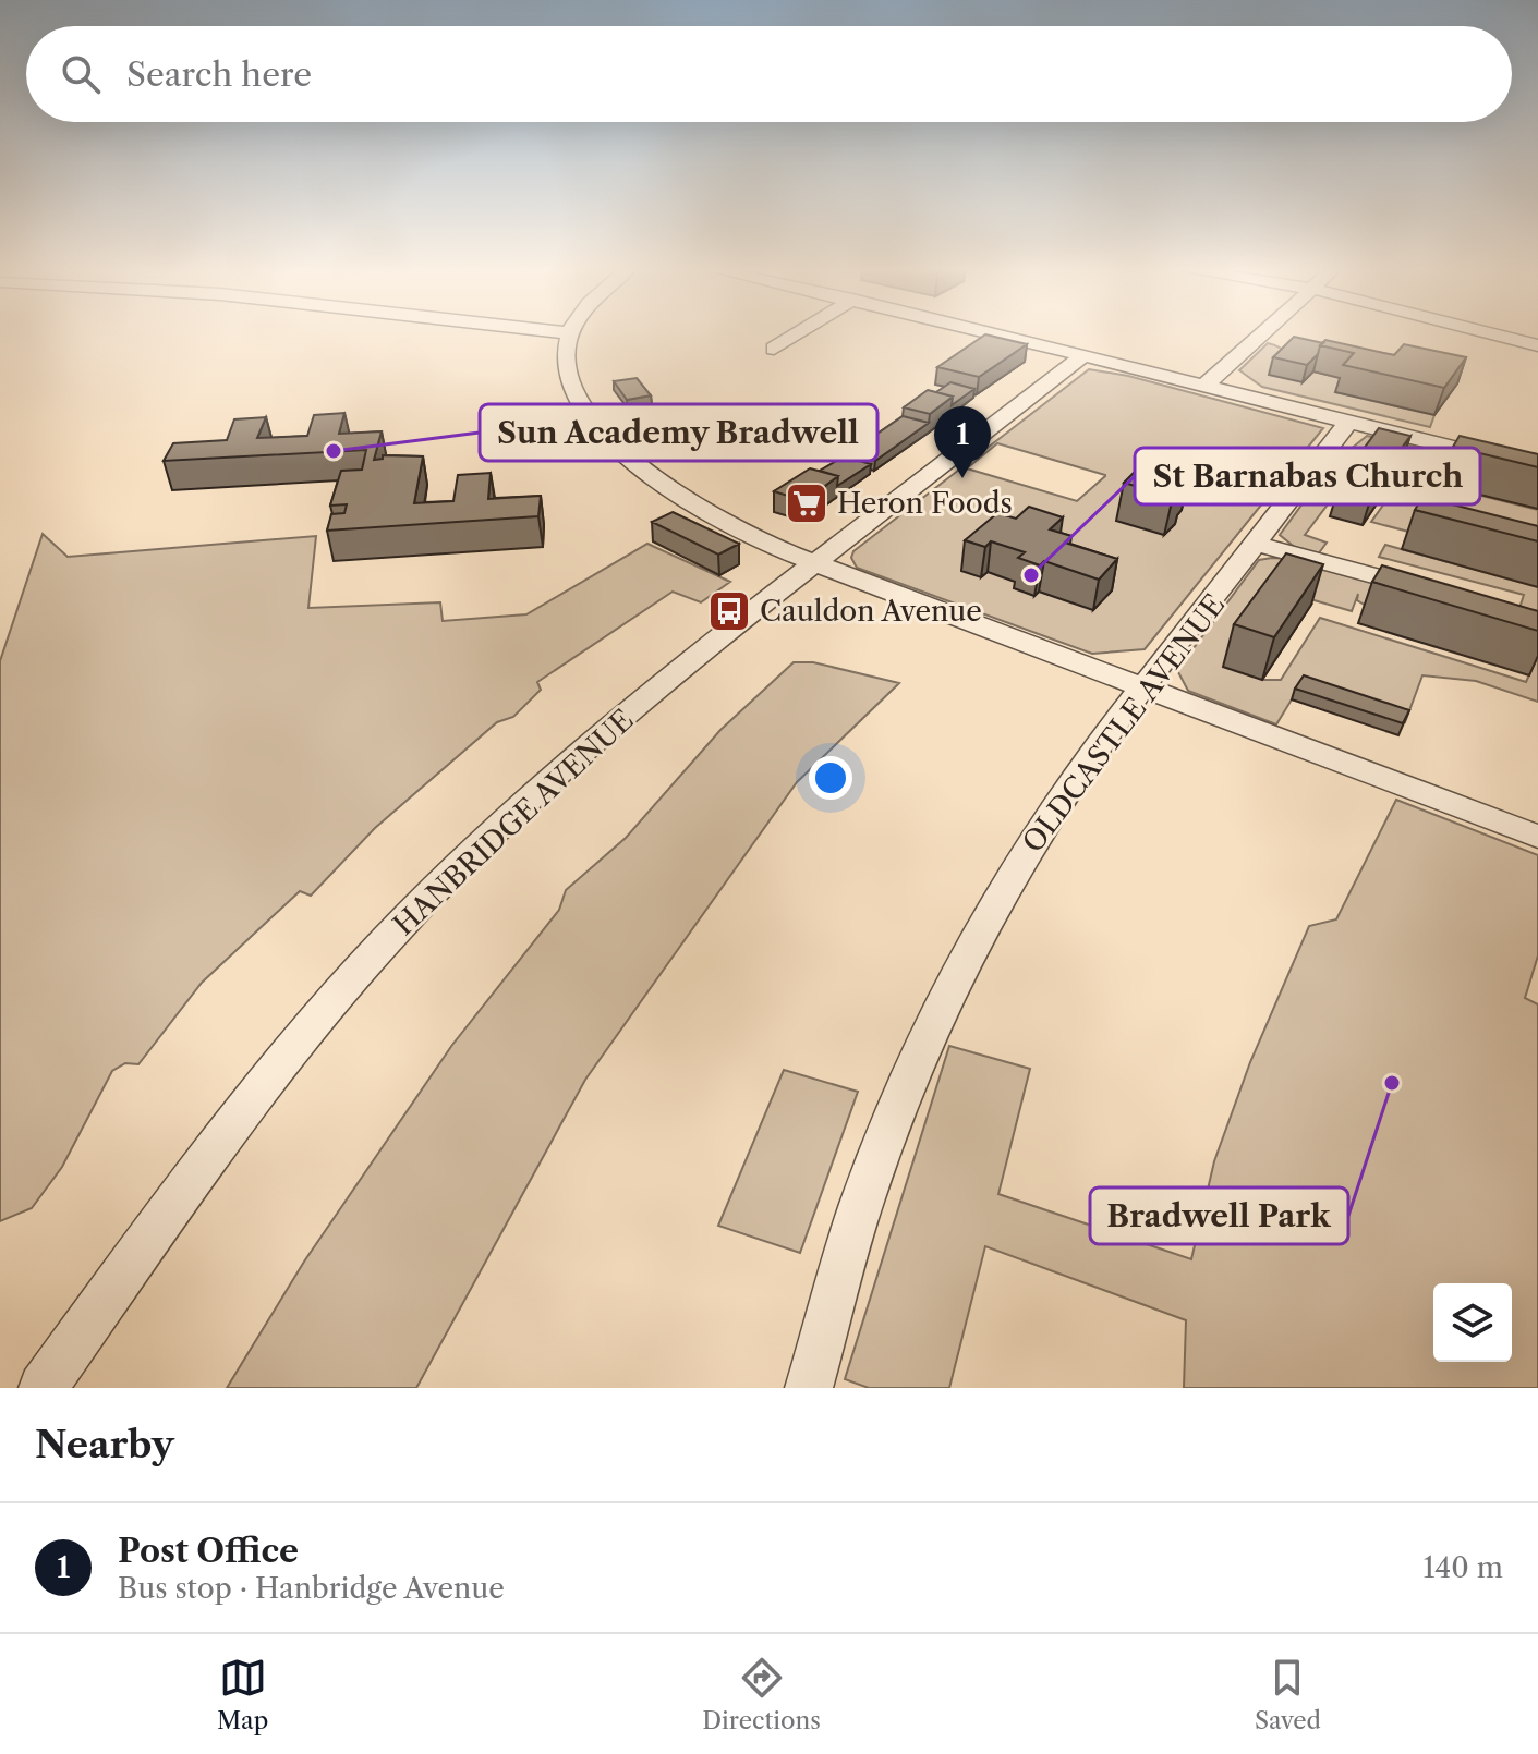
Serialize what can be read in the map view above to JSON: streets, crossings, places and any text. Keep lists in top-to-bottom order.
{
  "streets": {
    "street": ["OLDCASTLE AVENUE", "HANBRIDGE AVENUE"]
  },
  "places": {
    "other": ["Sun Academy Bradwell", "St Barnabas Church", "Bradwell Park"],
    "supermarket": ["Heron Foods"],
    "bus stop": ["Cauldon Avenue"]
  },
  "page": {
    "search": "Search here",
    "pins": "1",
    "heading": "Nearby",
    "list": [
      {
        "mark": "1",
        "name": "Post Office",
        "note": "Bus stop · Hanbridge Avenue",
        "value": "140 m"
      }
    ],
    "nav": ["Map", "Directions", "Saved"]
  }
}
